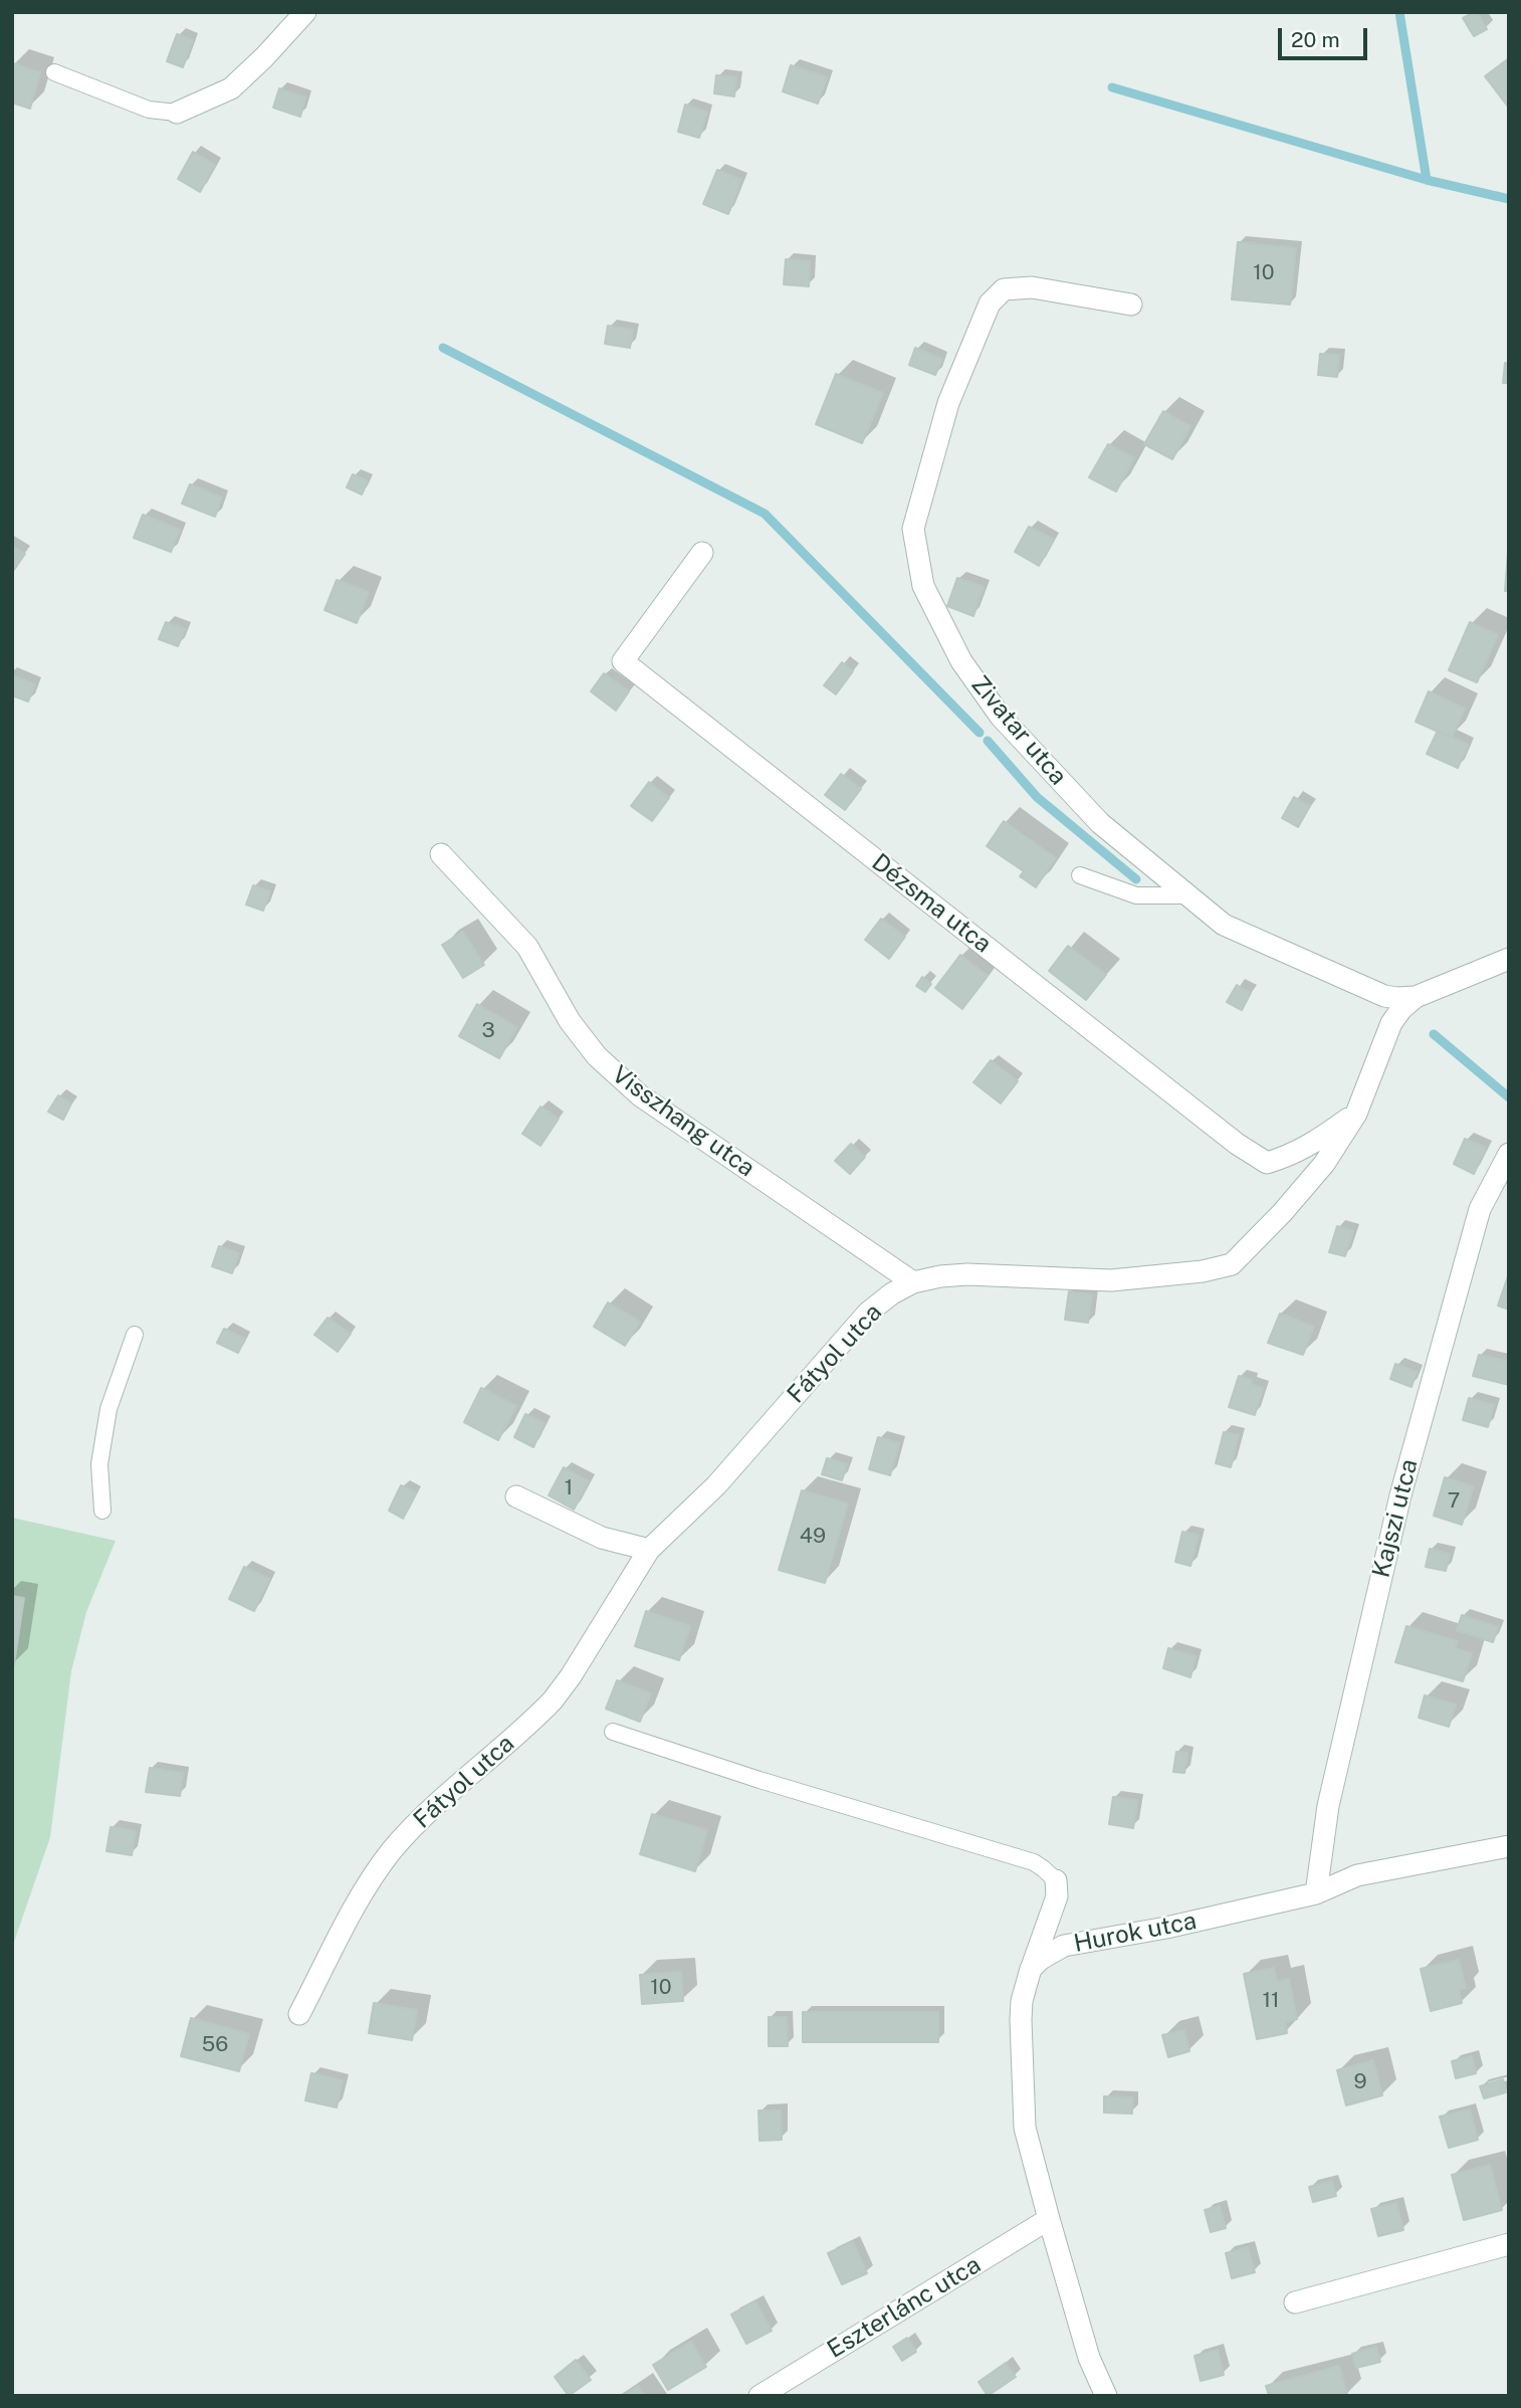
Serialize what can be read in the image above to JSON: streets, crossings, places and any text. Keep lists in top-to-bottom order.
{
  "streets": {
    "street": [
      "Zivatar utca",
      "Dézsma utca",
      "Visszhang utca",
      "Fátyol utca",
      "Kajszi utca",
      "Hurok utca",
      "Eszterlánc utca"
    ]
  },
  "crossings": [
    ["Zivatar utca", "Fátyol utca"],
    ["Dézsma utca", "Fátyol utca"],
    ["Visszhang utca", "Fátyol utca"],
    ["Kajszi utca", "Hurok utca"]
  ],
  "house_numbers": [
    "10",
    "3",
    "1",
    "7",
    "49",
    "10",
    "11",
    "56",
    "9"
  ],
  "scale_bar": "20 m"
}
